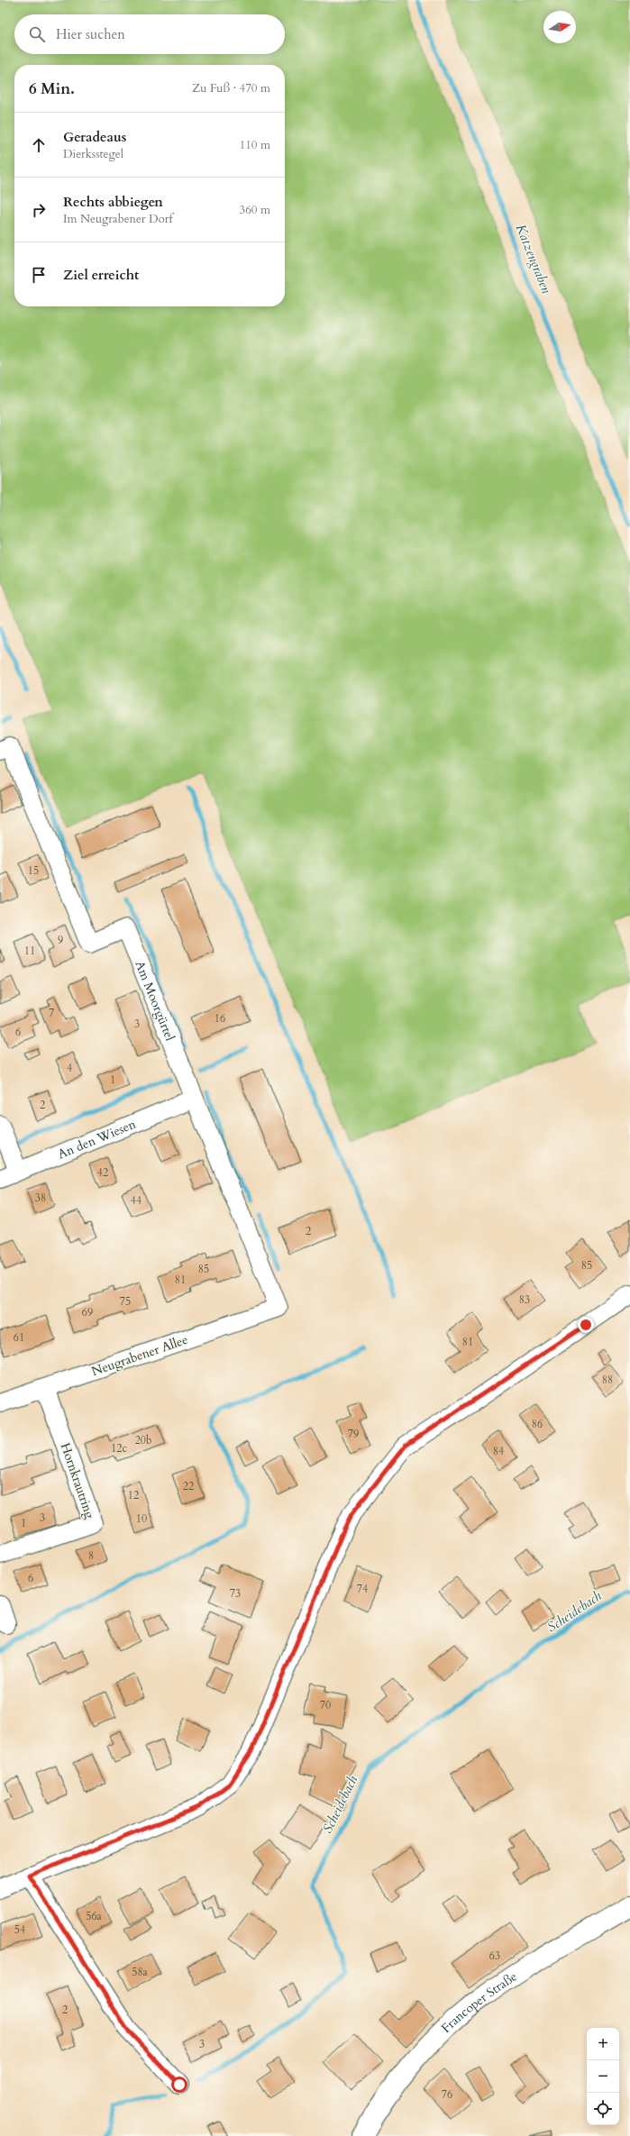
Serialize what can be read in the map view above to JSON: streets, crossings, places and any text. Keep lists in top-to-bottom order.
{
  "streets": {
    "main road": ["Francoper Straße"],
    "street": [
      "Am Moorgürtel",
      "An den Wiesen",
      "Neugrabener Allee",
      "Hornkrautring"
    ]
  },
  "crossings": [
    ["Am Moorgürtel", "An den Wiesen"],
    ["Am Moorgürtel", "Neugrabener Allee"],
    ["Neugrabener Allee", "Hornkrautring"]
  ],
  "water": ["Katzengraben", "Scheidebach"],
  "house_numbers": [
    "15",
    "9",
    "11",
    "7",
    "16",
    "3",
    "6",
    "4",
    "1",
    "2",
    "42",
    "38",
    "44",
    "2",
    "85",
    "85",
    "81",
    "83",
    "75",
    "69",
    "61",
    "81",
    "88",
    "86",
    "79",
    "20b",
    "12c",
    "84",
    "22",
    "12",
    "3",
    "10",
    "1",
    "8",
    "6",
    "74",
    "73",
    "70",
    "56a",
    "54",
    "63",
    "58a",
    "2",
    "3",
    "76"
  ],
  "north": "right",
  "page": {
    "search": "Hier suchen",
    "heading": ["6 Min.", "Zu Fuß · 470 m"],
    "list": [
      ["Geradeaus", "Dierksstegel", "110 m"],
      ["Rechts abbiegen", "Im Neugrabener Dorf", "360 m"],
      "Ziel erreicht"
    ],
    "map_buttons": ["+", "−"]
  }
}
